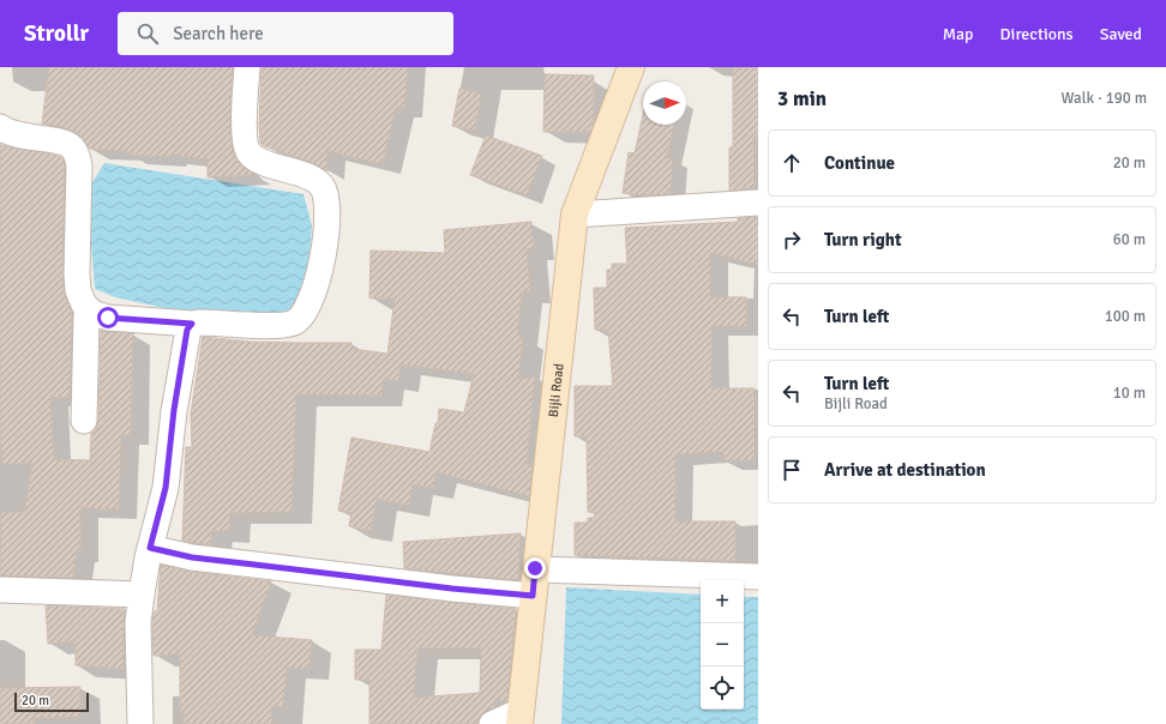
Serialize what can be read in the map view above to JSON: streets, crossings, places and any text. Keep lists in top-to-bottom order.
{
  "streets": {
    "street": ["Bijli Road"]
  },
  "scale_bar": "20 m",
  "north": "right",
  "page": {
    "header": "Strollr",
    "search": "Search here",
    "nav": ["Map", "Directions", "Saved"],
    "heading": ["3 min", "Walk · 190 m"],
    "list": [
      ["Continue", "20 m"],
      ["Turn right", "60 m"],
      ["Turn left", "100 m"],
      ["Turn left", "Bijli Road", "10 m"],
      "Arrive at destination"
    ],
    "map_buttons": ["+", "−"],
    "scale": "20 m"
  }
}
